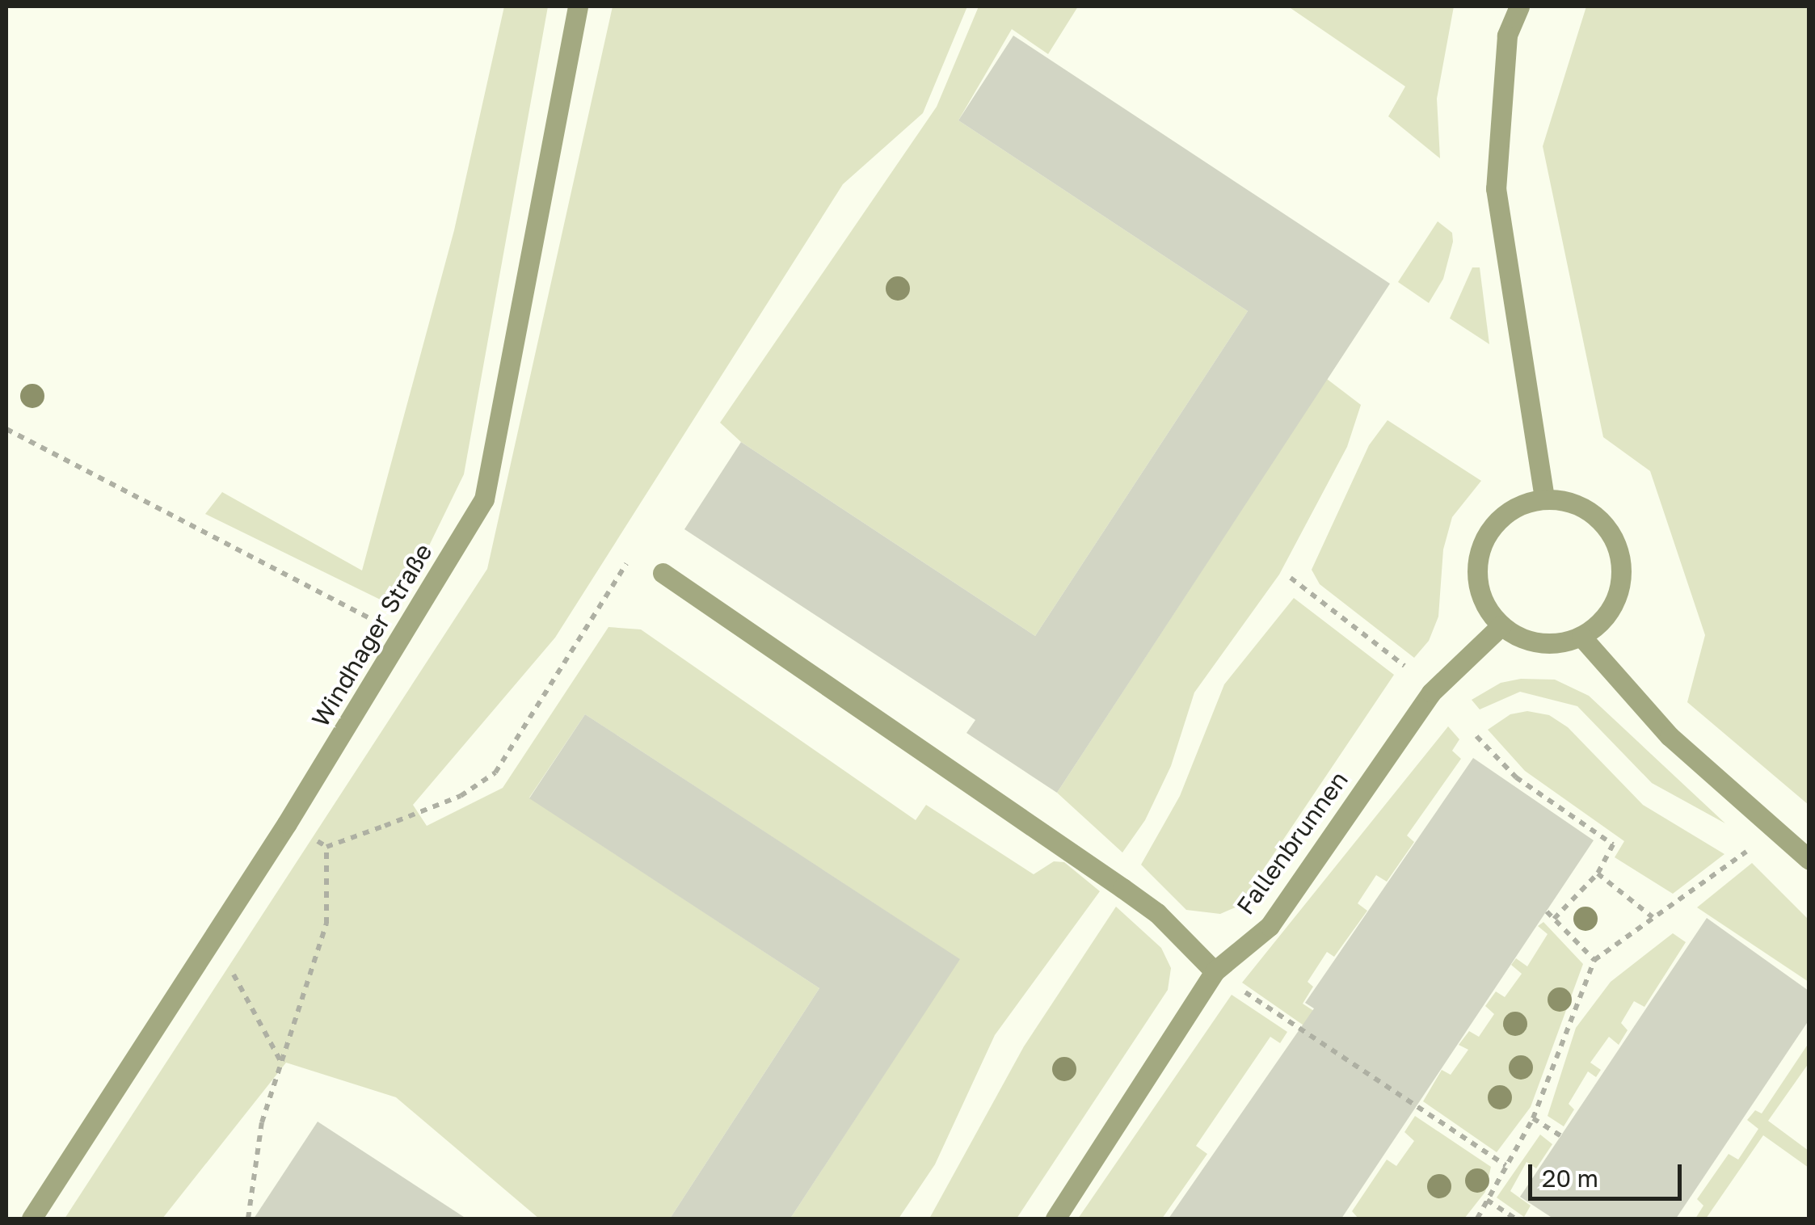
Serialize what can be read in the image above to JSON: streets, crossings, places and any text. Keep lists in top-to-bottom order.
{
  "streets": {
    "street": ["Windhager Straße", "Fallenbrunnen"]
  },
  "scale_bar": "20 m"
}
